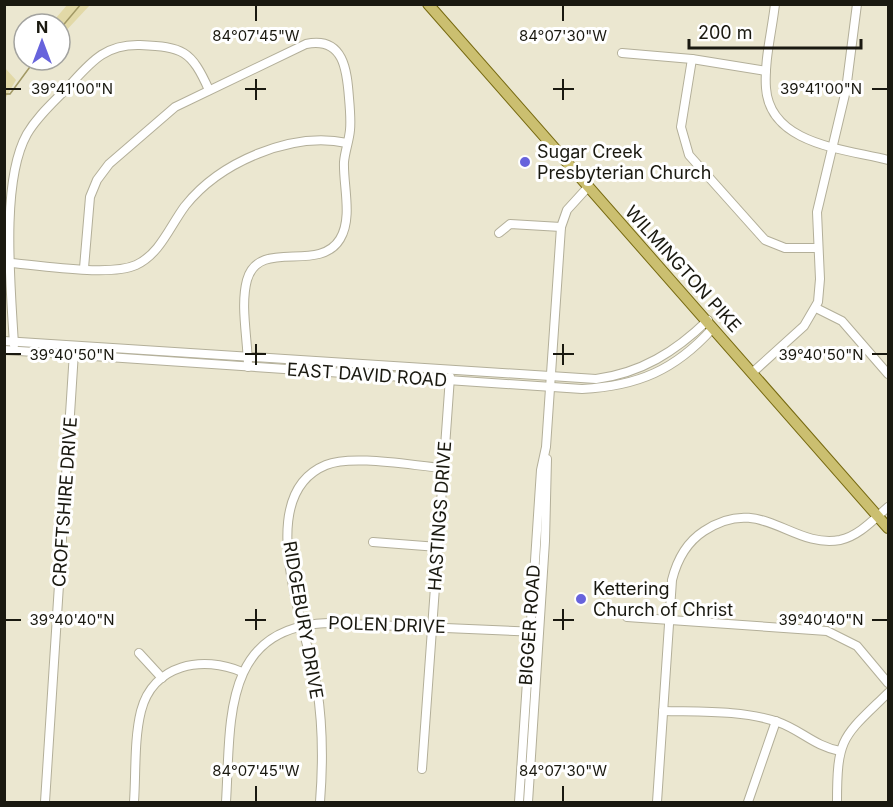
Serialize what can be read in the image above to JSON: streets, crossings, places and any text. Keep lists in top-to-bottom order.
{
  "streets": {
    "main road": ["WILMINGTON PIKE"],
    "street": [
      "EAST DAVID ROAD",
      "CROFTSHIRE DRIVE",
      "HASTINGS DRIVE",
      "RIDGEBURY DRIVE",
      "POLEN DRIVE",
      "BIGGER ROAD"
    ]
  },
  "crossings": [
    ["WILMINGTON PIKE", "EAST DAVID ROAD"],
    ["WILMINGTON PIKE", "BIGGER ROAD"],
    ["EAST DAVID ROAD", "CROFTSHIRE DRIVE"],
    ["EAST DAVID ROAD", "HASTINGS DRIVE"],
    ["EAST DAVID ROAD", "BIGGER ROAD"],
    ["HASTINGS DRIVE", "RIDGEBURY DRIVE"],
    ["HASTINGS DRIVE", "POLEN DRIVE"],
    ["RIDGEBURY DRIVE", "POLEN DRIVE"],
    ["POLEN DRIVE", "BIGGER ROAD"]
  ],
  "places": ["Sugar Creek Presbyterian Church", "Kettering Church of Christ"],
  "scale_bar": "200 m",
  "north": "top",
  "coordinates": [
    "84°07'45\"W",
    "84°07'30\"W",
    "39°41'00\"N",
    "39°40'50\"N",
    "39°40'40\"N"
  ]
}
